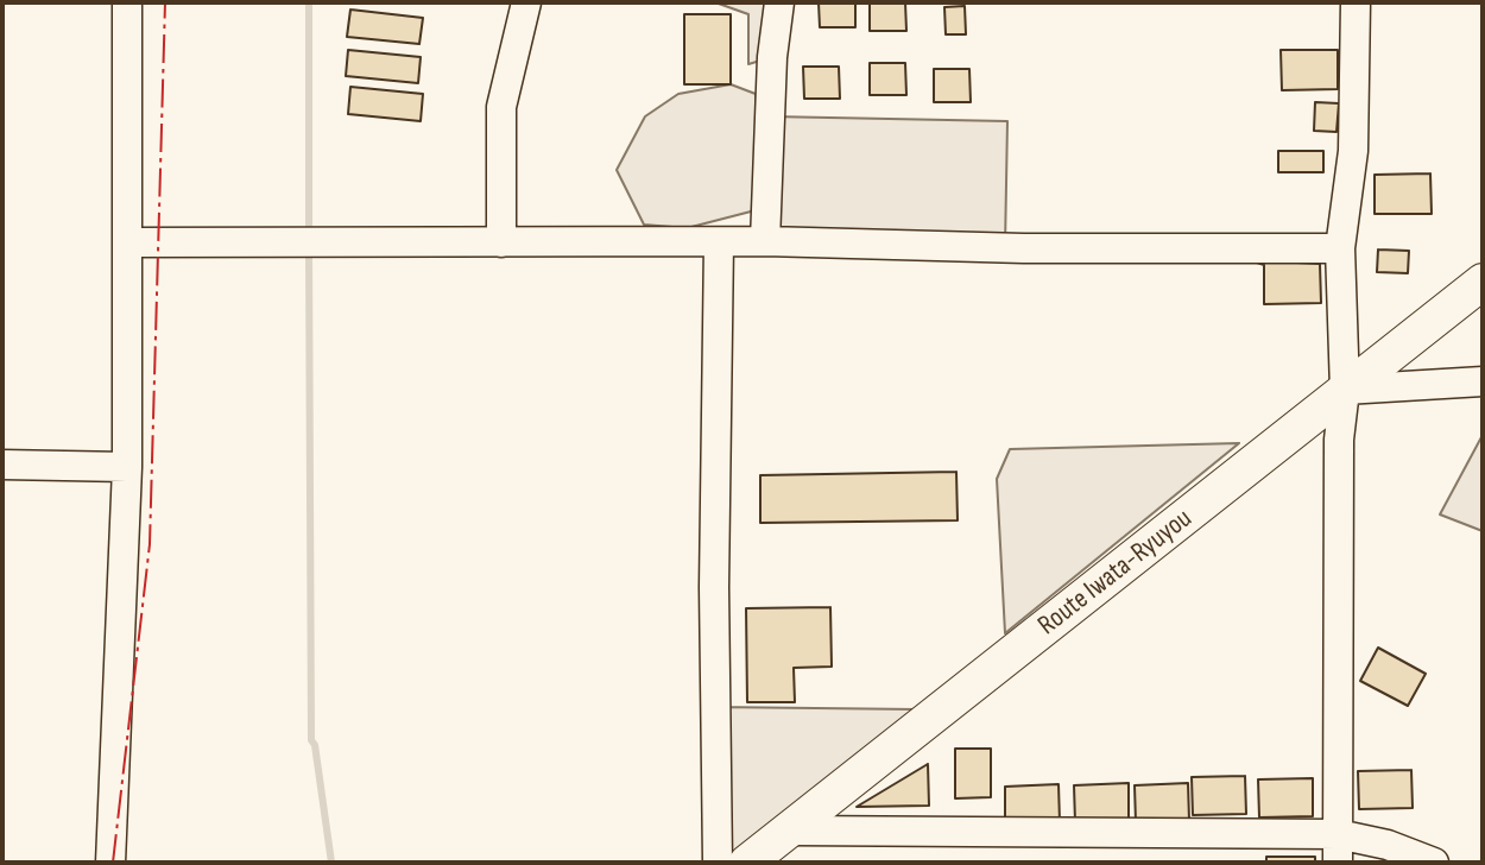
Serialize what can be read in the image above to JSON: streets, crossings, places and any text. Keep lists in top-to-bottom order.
{
  "streets": {
    "main road": ["Route Iwata-Ryuyou"]
  }
}
